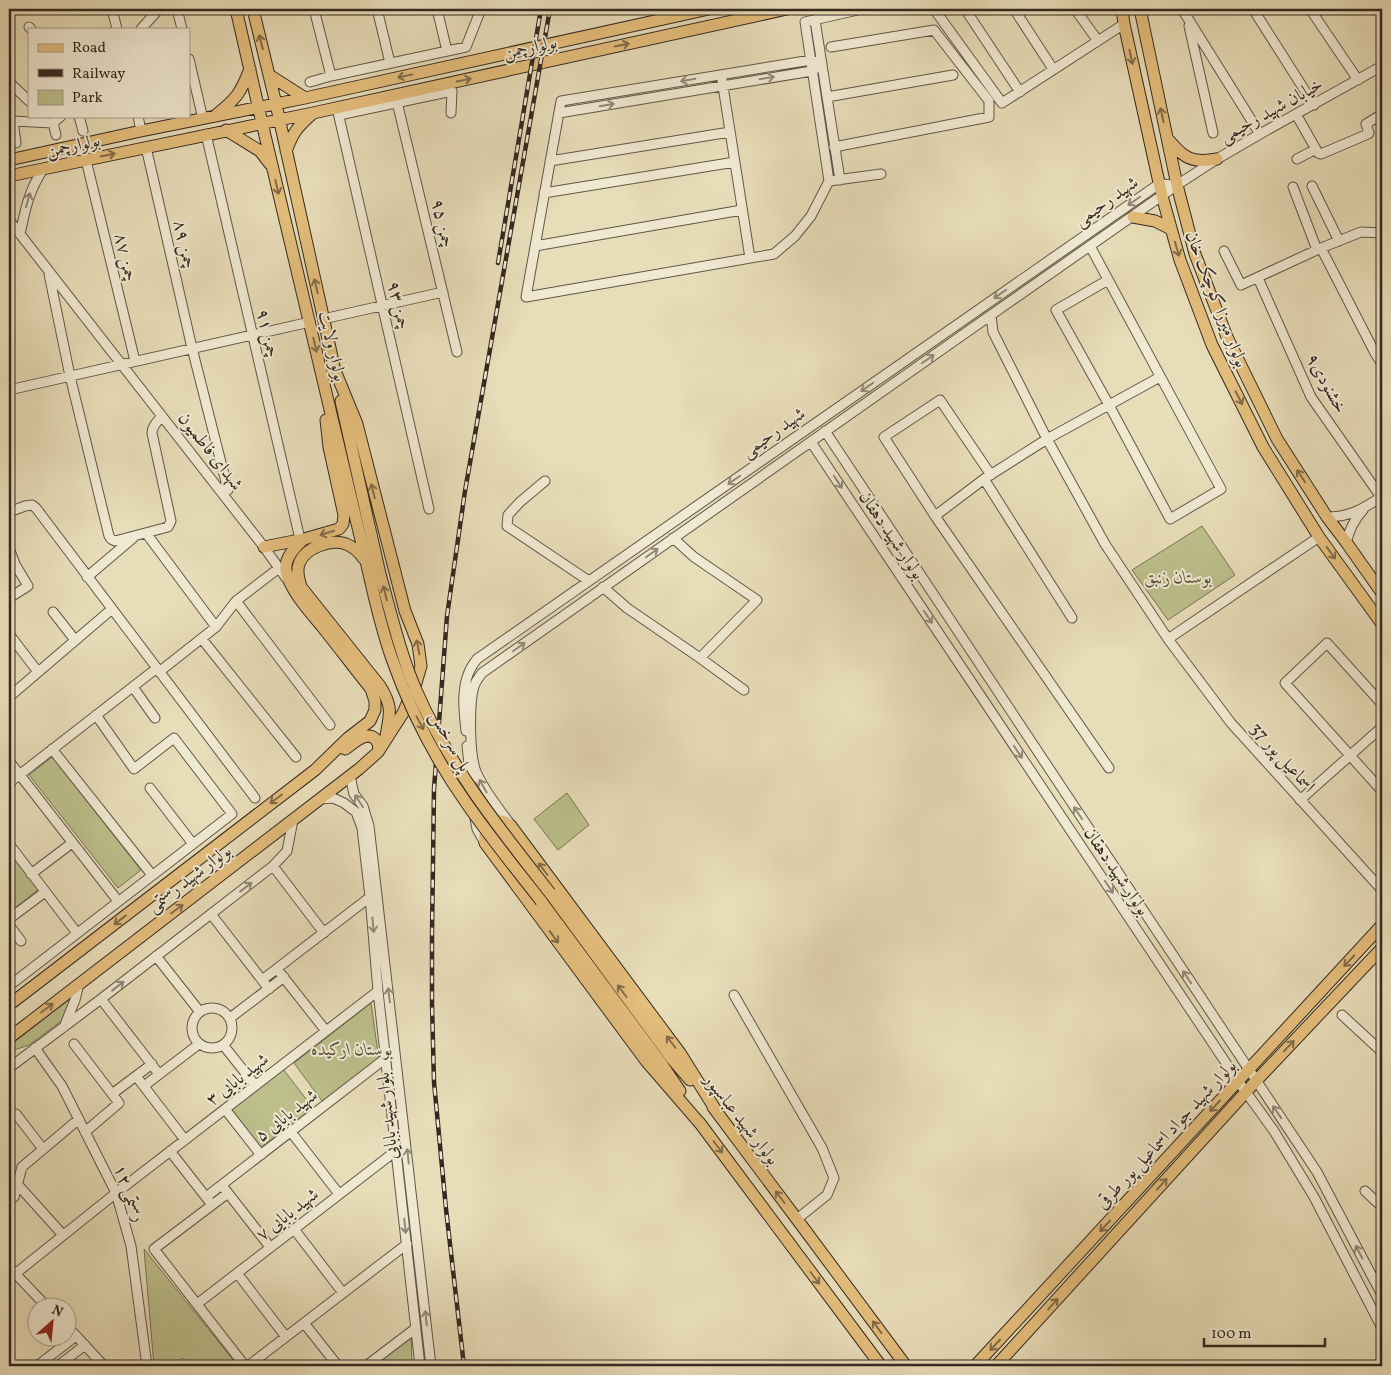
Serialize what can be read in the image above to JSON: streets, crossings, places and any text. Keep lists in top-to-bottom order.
{
  "streets": {
    "main road": [
      "بولوارچمن",
      "بولوار میرزا کوچک خان",
      "بولوار ولایت",
      "شهدای فاطمیون",
      "پل سرخس",
      "بولوار شهید رستمی",
      "بولوار شهید عباسپور",
      "بولوار شهید جواد اسماعیل پور طرقی"
    ],
    "street": [
      "خیابان شهید رحیمی",
      "شهید رحیمی",
      "چمن ۹۵",
      "چمن ۸۹",
      "چمن ۸۷",
      "چمن ۹۳",
      "چمن ۹۱",
      "خشنودی۹",
      "بولوار شهید دهقان",
      "اسماعیل پور 37",
      "شهید بابایی ۳",
      "شهید بابایی ۵",
      "بلوار شهید بابایی",
      "رستمی ۱۲",
      "شهید بابایی ۷"
    ]
  },
  "crossings": [
    ["بولوارچمن", "چمن ۸۹"],
    ["بولوارچمن", "چمن ۸۷"],
    ["بولوارچمن", "چمن ۹۳"],
    ["بولوارچمن", "چمن ۹۱"],
    ["بولوارچمن", "بولوار ولایت"],
    ["خیابان شهید رحیمی", "شهید رحیمی"],
    ["خیابان شهید رحیمی", "بولوار میرزا کوچک خان"],
    ["شهید رحیمی", "بولوار میرزا کوچک خان"],
    ["شهید رحیمی", "بولوار شهید دهقان"],
    ["بولوار ولایت", "پل سرخس"],
    ["بولوار ولایت", "بولوار شهید رستمی"],
    ["شهدای فاطمیون", "بولوار شهید رستمی"],
    ["بولوار شهید دهقان", "بولوار شهید جواد اسماعیل پور طرقی"],
    ["پل سرخس", "بولوار شهید عباسپور"],
    ["بولوار شهید رستمی", "بلوار شهید بابایی"],
    ["شهید بابایی ۳", "بلوار شهید بابایی"],
    ["شهید بابایی ۳", "رستمی ۱۲"],
    ["شهید بابایی ۵", "بلوار شهید بابایی"],
    ["بلوار شهید بابایی", "شهید بابایی ۷"]
  ],
  "parks": ["بوستان زنبق", "بوستان ارکیده"],
  "legend": ["Road", "Railway", "Park"],
  "scale_bar": "100 m",
  "north": "top right"
}
